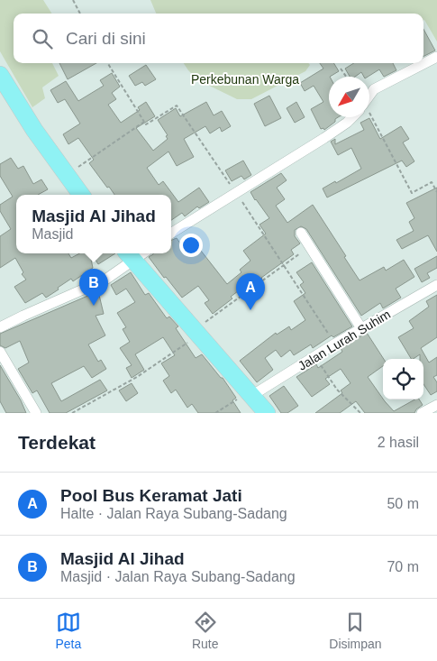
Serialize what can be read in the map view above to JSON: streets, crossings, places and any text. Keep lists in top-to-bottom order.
{
  "streets": {
    "street": ["Jalan Lurah Suhim"]
  },
  "parks": ["Perkebunan Warga"],
  "north": "bottom left",
  "page": {
    "search": "Cari di sini",
    "popup": ["Masjid Al Jihad", "Masjid"],
    "pins": ["B", "A"],
    "heading": ["Terdekat", "2 hasil"],
    "list": [
      {
        "mark": "A",
        "name": "Pool Bus Keramat Jati",
        "note": "Halte · Jalan Raya Subang-Sadang",
        "value": "50 m"
      },
      {
        "mark": "B",
        "name": "Masjid Al Jihad",
        "note": "Masjid · Jalan Raya Subang-Sadang",
        "value": "70 m"
      }
    ],
    "nav": ["Peta", "Rute", "Disimpan"]
  }
}
